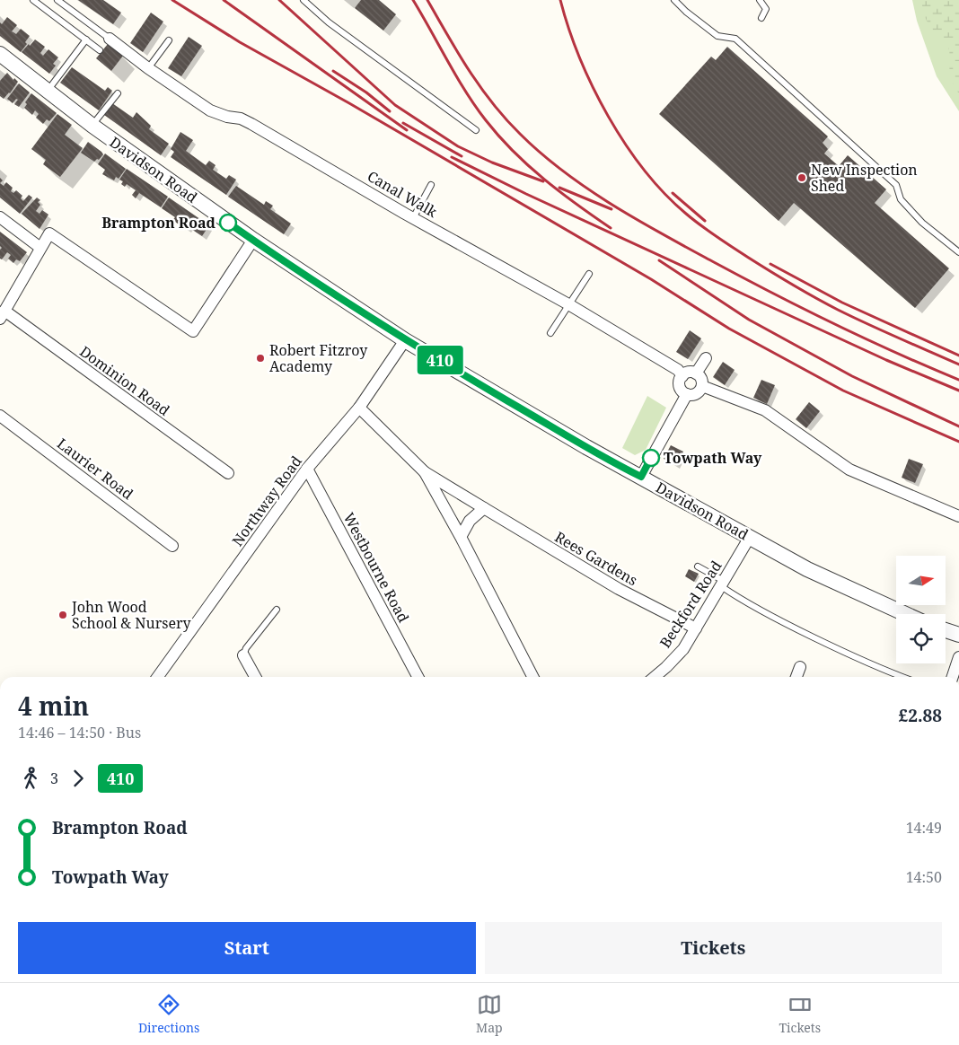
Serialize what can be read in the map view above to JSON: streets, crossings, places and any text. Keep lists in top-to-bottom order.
{
  "streets": {
    "street": [
      "Davidson Road",
      "Canal Walk",
      "Dominion Road",
      "Laurier Road",
      "Northway Road",
      "Rees Gardens",
      "Westbourne Road",
      "Beckford Road"
    ]
  },
  "crossings": [
    ["Davidson Road", "Northway Road"],
    ["Davidson Road", "Beckford Road"],
    ["Northway Road", "Rees Gardens"],
    ["Northway Road", "Westbourne Road"],
    ["Rees Gardens", "Beckford Road"]
  ],
  "places": [
    "New Inspection Shed",
    "Brampton Road",
    "Robert Fitzroy Academy",
    "Towpath Way",
    "John Wood School & Nursery"
  ],
  "lines": ["bus line 410"],
  "north": "right",
  "page": {
    "on_map": "410",
    "heading": ["4 min", "14:46 – 14:50 · Bus", "£2.88"],
    "legs": ["3", "410"],
    "list": [
      {
        "name": "Brampton Road",
        "value": "14:49"
      },
      {
        "name": "Towpath Way",
        "value": "14:50"
      }
    ],
    "buttons": ["Start", "Tickets"],
    "tabs": ["Directions", "Map", "Tickets"]
  }
}
